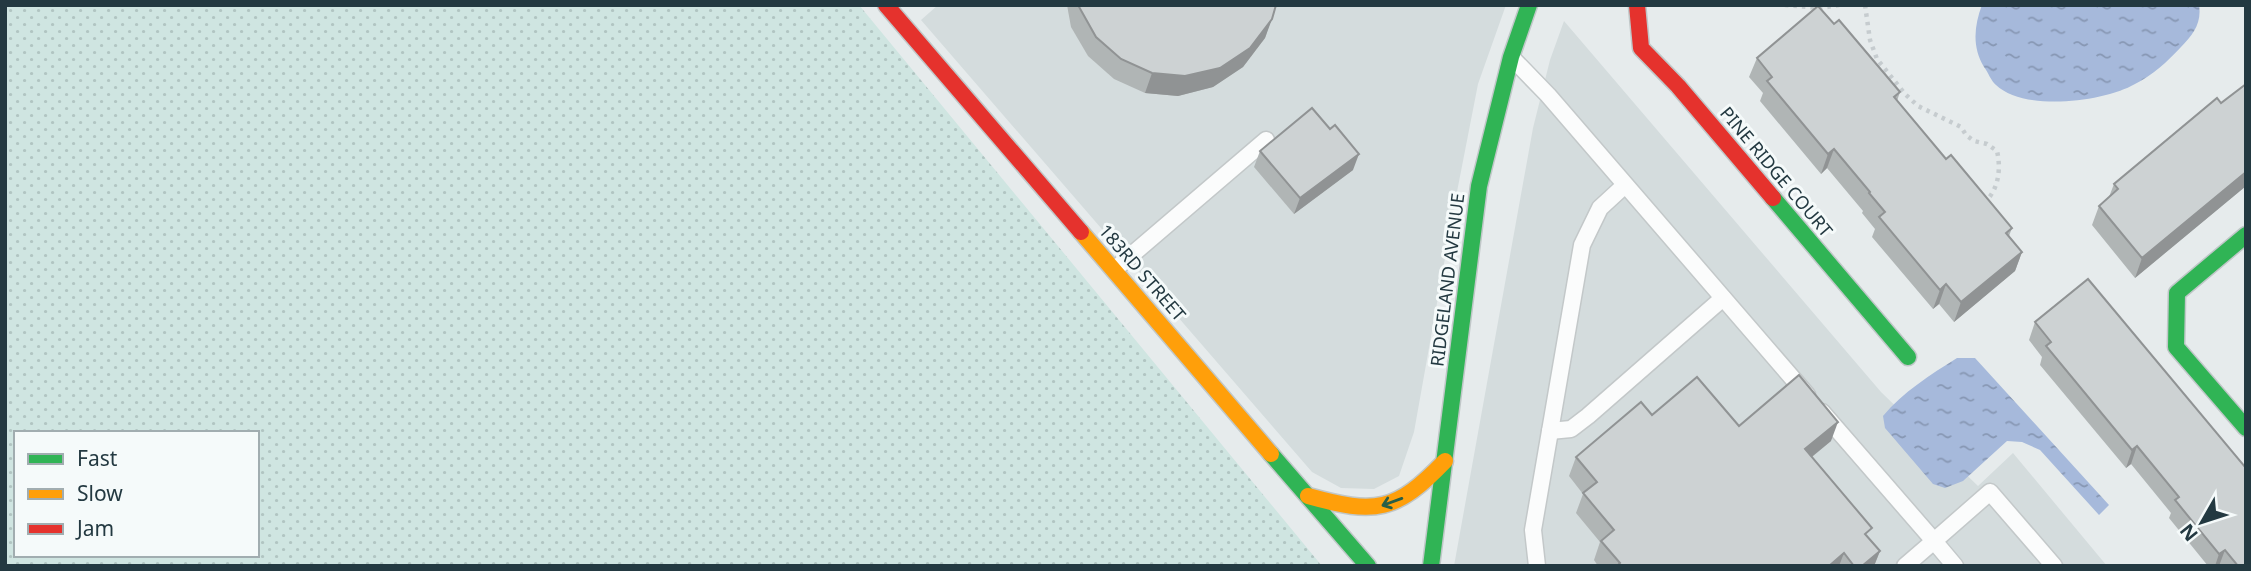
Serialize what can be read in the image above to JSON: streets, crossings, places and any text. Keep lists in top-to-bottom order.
{
  "streets": {
    "street": ["PINE RIDGE COURT", "183RD STREET", "RIDGELAND AVENUE"]
  },
  "legend": ["Fast", "Slow", "Jam"],
  "north": "bottom left"
}
